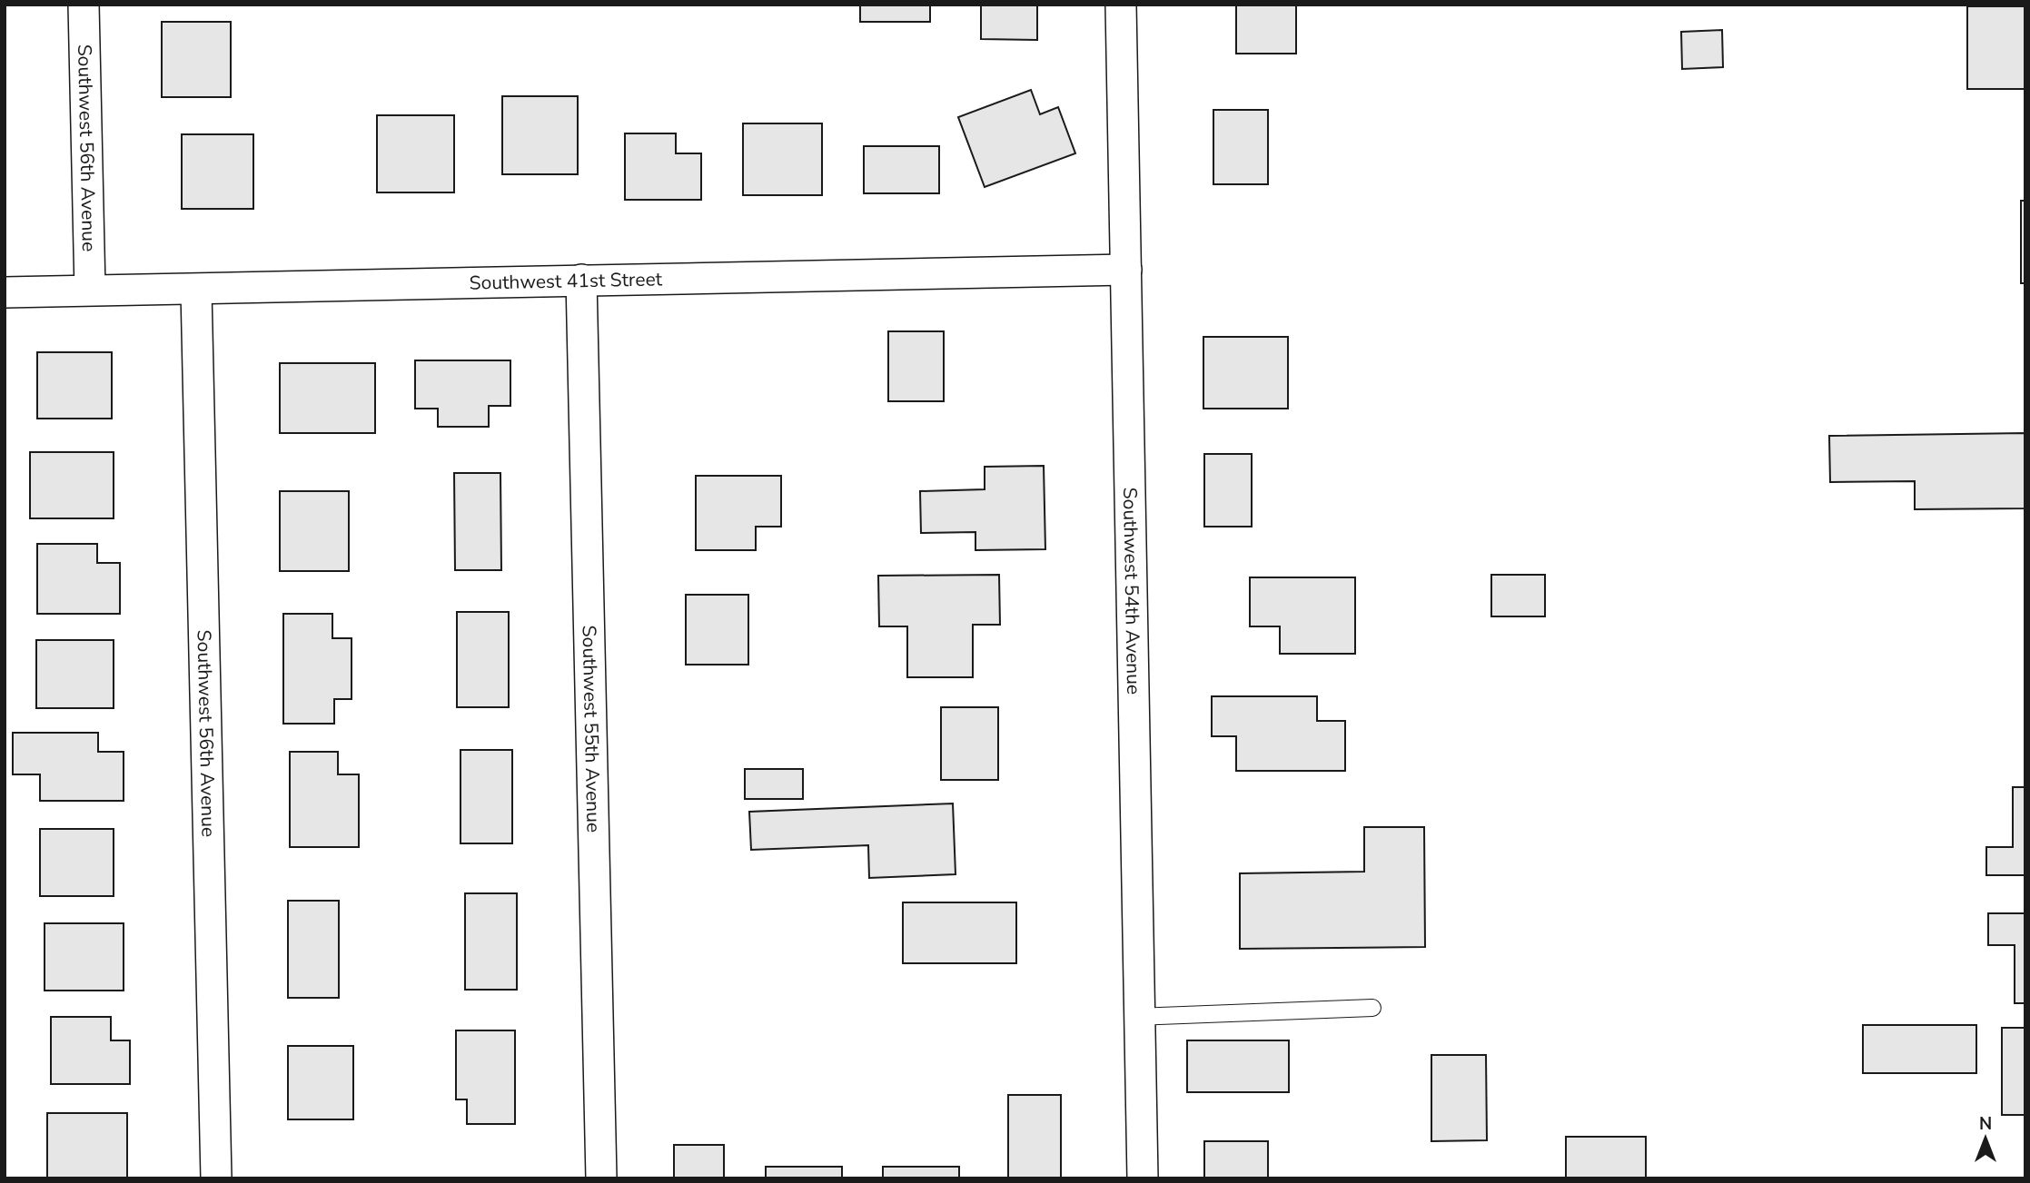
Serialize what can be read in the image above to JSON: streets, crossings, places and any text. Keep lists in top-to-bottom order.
{
  "streets": {
    "street": [
      "Southwest 56th Avenue",
      "Southwest 41st Street",
      "Southwest 54th Avenue",
      "Southwest 55th Avenue"
    ]
  },
  "crossings": [
    ["Southwest 56th Avenue", "Southwest 41st Street"],
    ["Southwest 41st Street", "Southwest 54th Avenue"],
    ["Southwest 41st Street", "Southwest 55th Avenue"]
  ],
  "north": "top"
}
